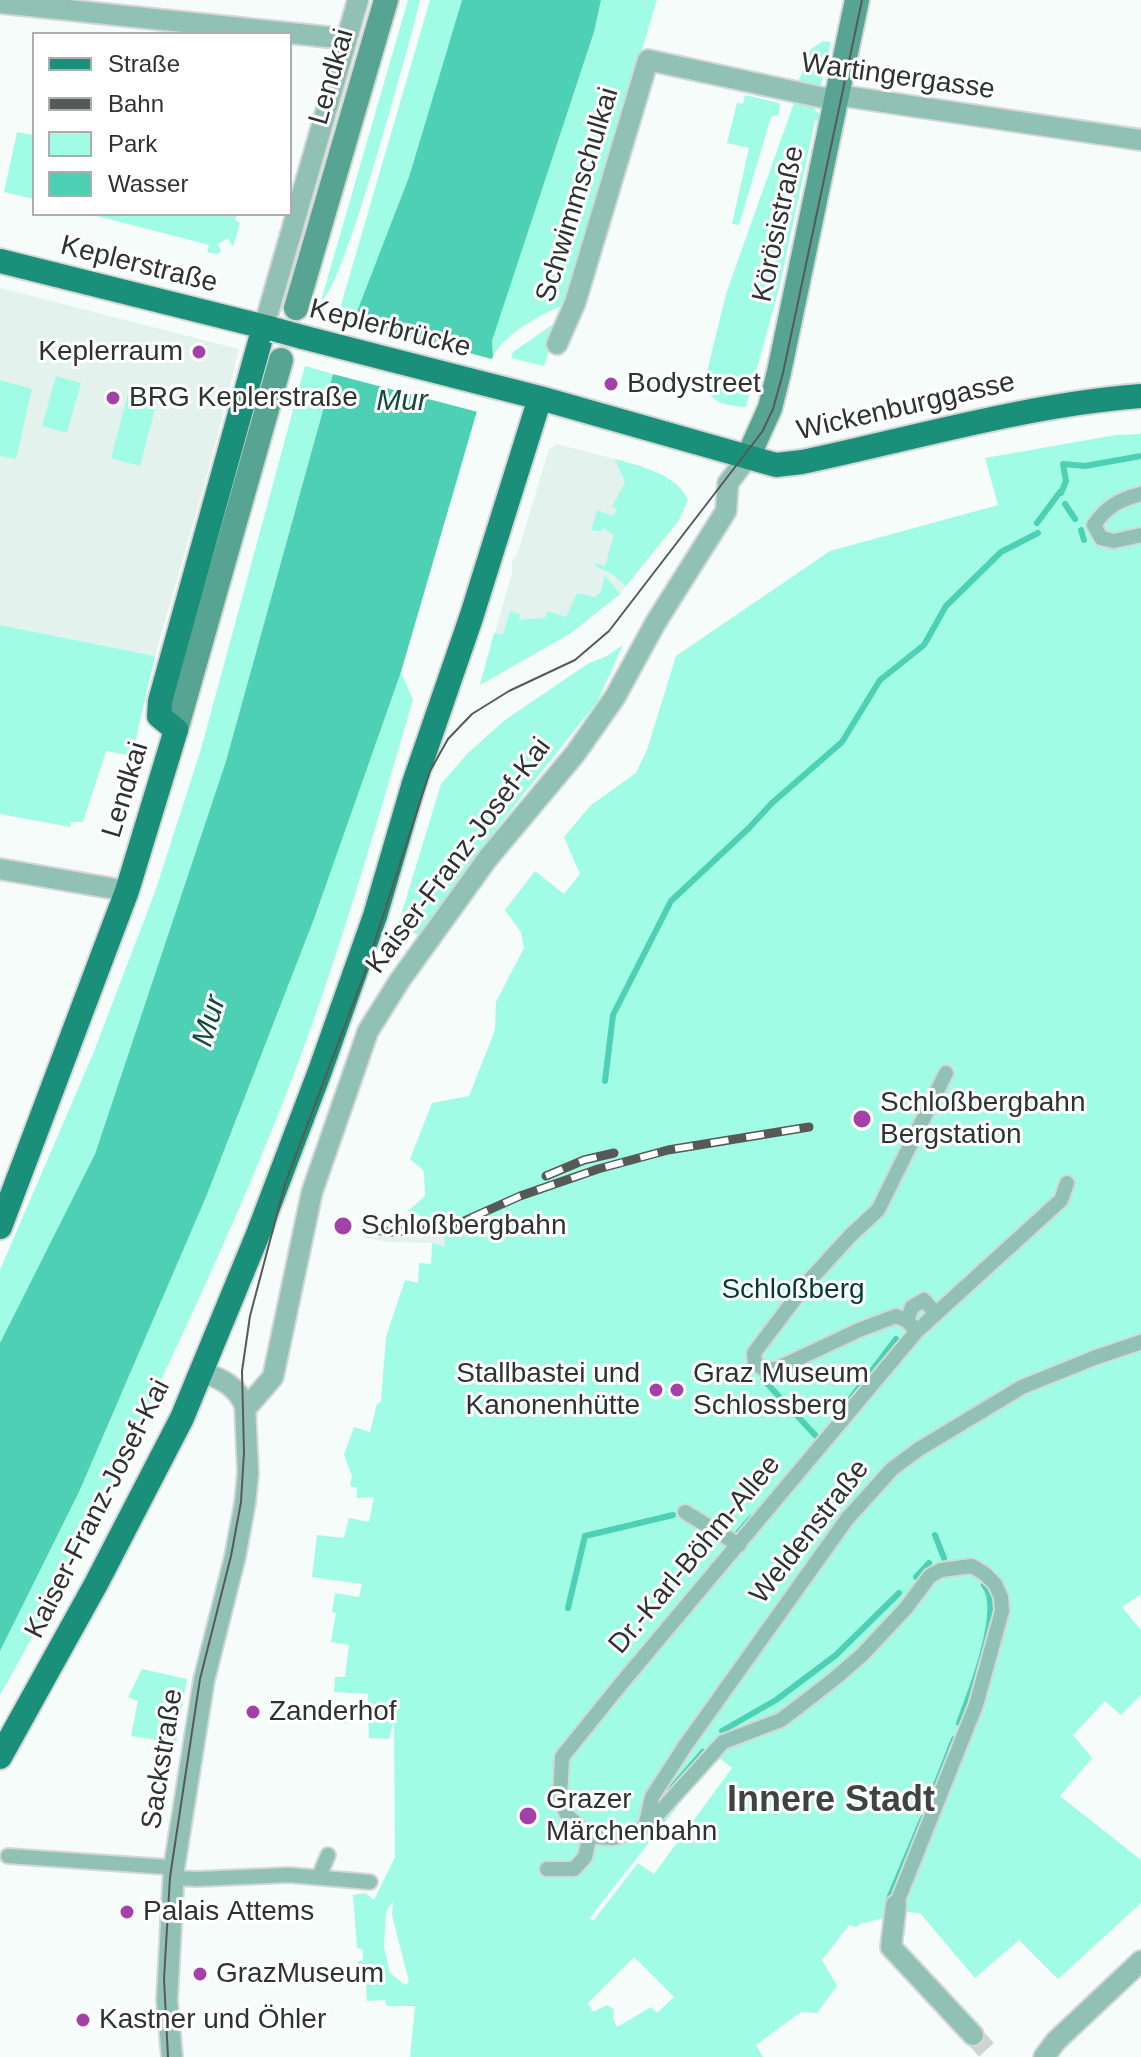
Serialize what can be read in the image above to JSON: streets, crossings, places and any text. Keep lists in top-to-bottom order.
{
  "streets": {
    "main road": [
      "Lendkai",
      "Körösistraße",
      "Keplerstraße",
      "Keplerbrücke",
      "Wickenburggasse",
      "Kaiser-Franz-Josef-Kai"
    ],
    "street": [
      "Wartingergasse",
      "Schwimmschulkai",
      "Weldenstraße",
      "Dr.-Karl-Böhm-Allee",
      "Sackstraße"
    ]
  },
  "crossings": [
    ["Lendkai", "Keplerstraße"],
    ["Lendkai", "Keplerbrücke"],
    ["Wartingergasse", "Schwimmschulkai"],
    ["Wartingergasse", "Körösistraße"],
    ["Körösistraße", "Wickenburggasse"],
    ["Körösistraße", "Kaiser-Franz-Josef-Kai"],
    ["Keplerstraße", "Keplerbrücke"],
    ["Keplerbrücke", "Wickenburggasse"],
    ["Wickenburggasse", "Kaiser-Franz-Josef-Kai"],
    ["Kaiser-Franz-Josef-Kai", "Sackstraße"]
  ],
  "districts": ["Innere Stadt"],
  "water": ["Mur"],
  "parks": ["Schloßberg"],
  "places": [
    "Keplerraum",
    "Bodystreet",
    "BRG Keplerstraße",
    "Schloßbergbahn Bergstation",
    "Schloßbergbahn",
    "Stallbastei und Kanonenhütte",
    "Graz Museum Schlossberg",
    "Zanderhof",
    "Grazer Märchenbahn",
    "Palais Attems",
    "GrazMuseum",
    "Kastner und Öhler"
  ],
  "legend": [
    "Straße",
    "Bahn",
    "Park",
    "Wasser"
  ]
}
